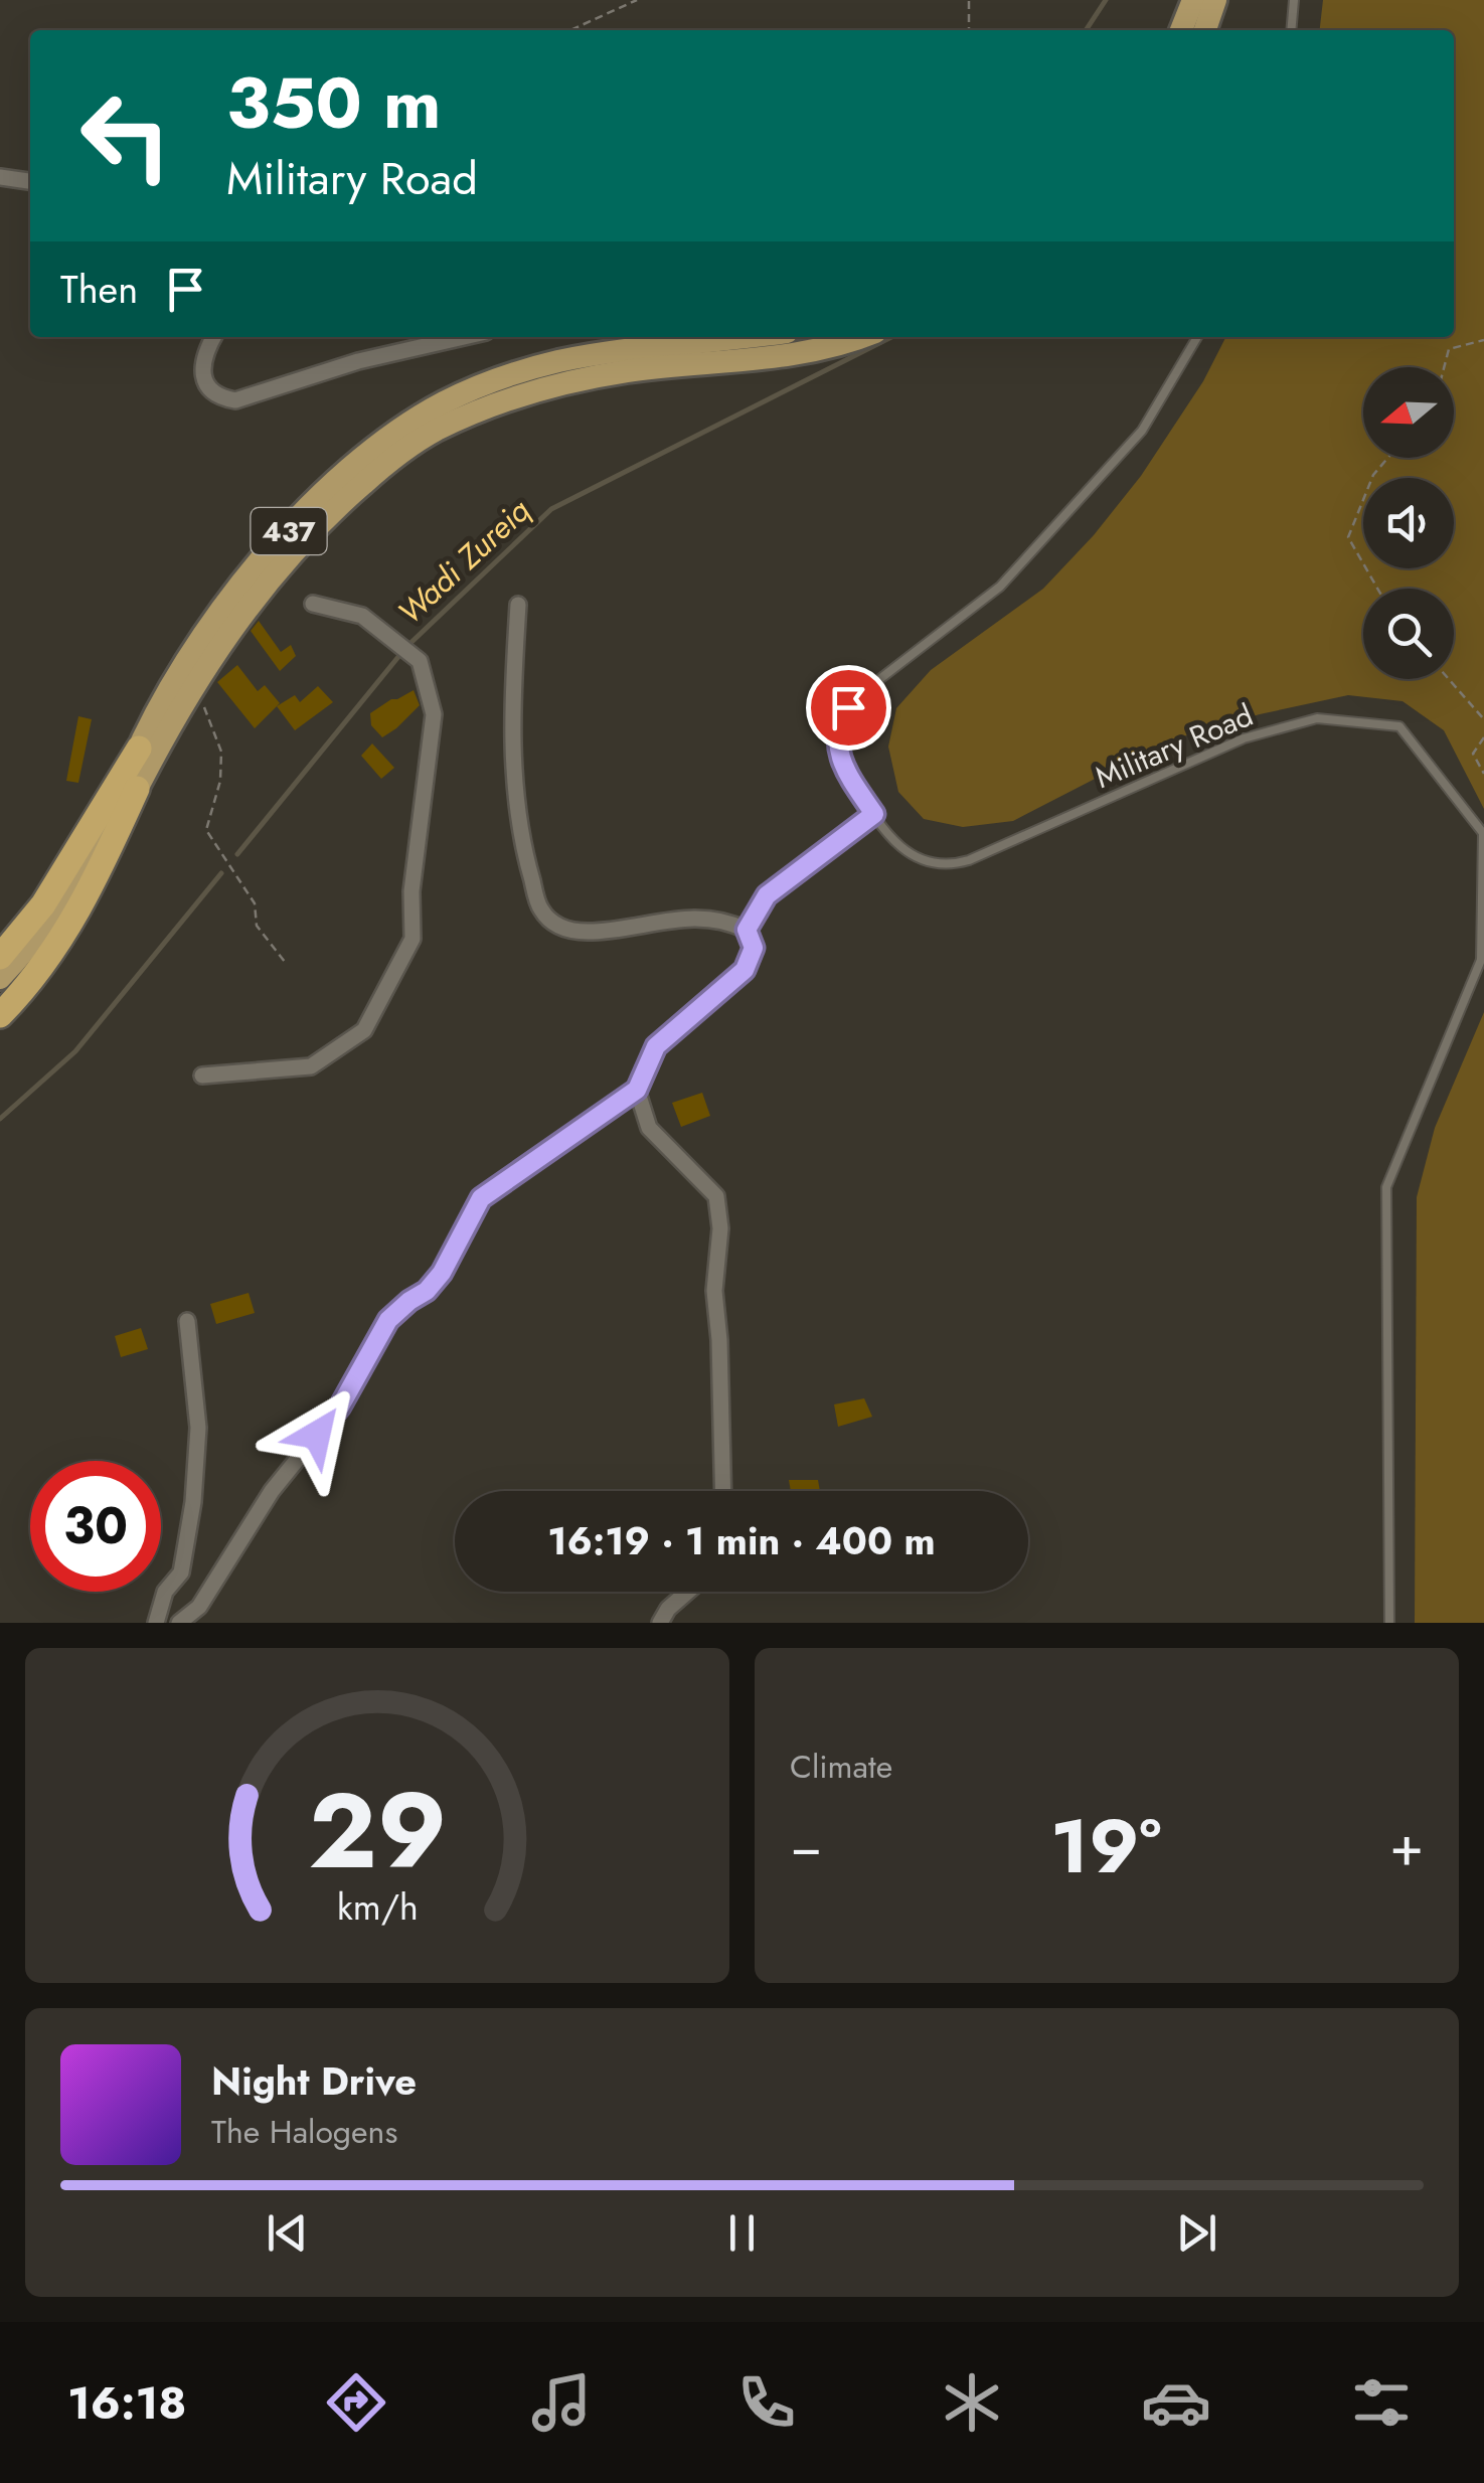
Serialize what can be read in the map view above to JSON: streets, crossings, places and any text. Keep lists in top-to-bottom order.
{
  "streets": {
    "main road": ["437"],
    "lane": ["Military Road"]
  },
  "water": ["Wadi Zureiq"],
  "north": "left",
  "page": {
    "turn": ["350 m", "Military Road"],
    "then": "Then",
    "limit": "30",
    "trip": "16:19 · 1 min · 400 m",
    "tile": "Climate",
    "heat": ["−", "19°", "+"],
    "song": ["Night Drive", "The Halogens"],
    "tabs": "16:18",
    "gauge": ["29", "km/h"]
  }
}
